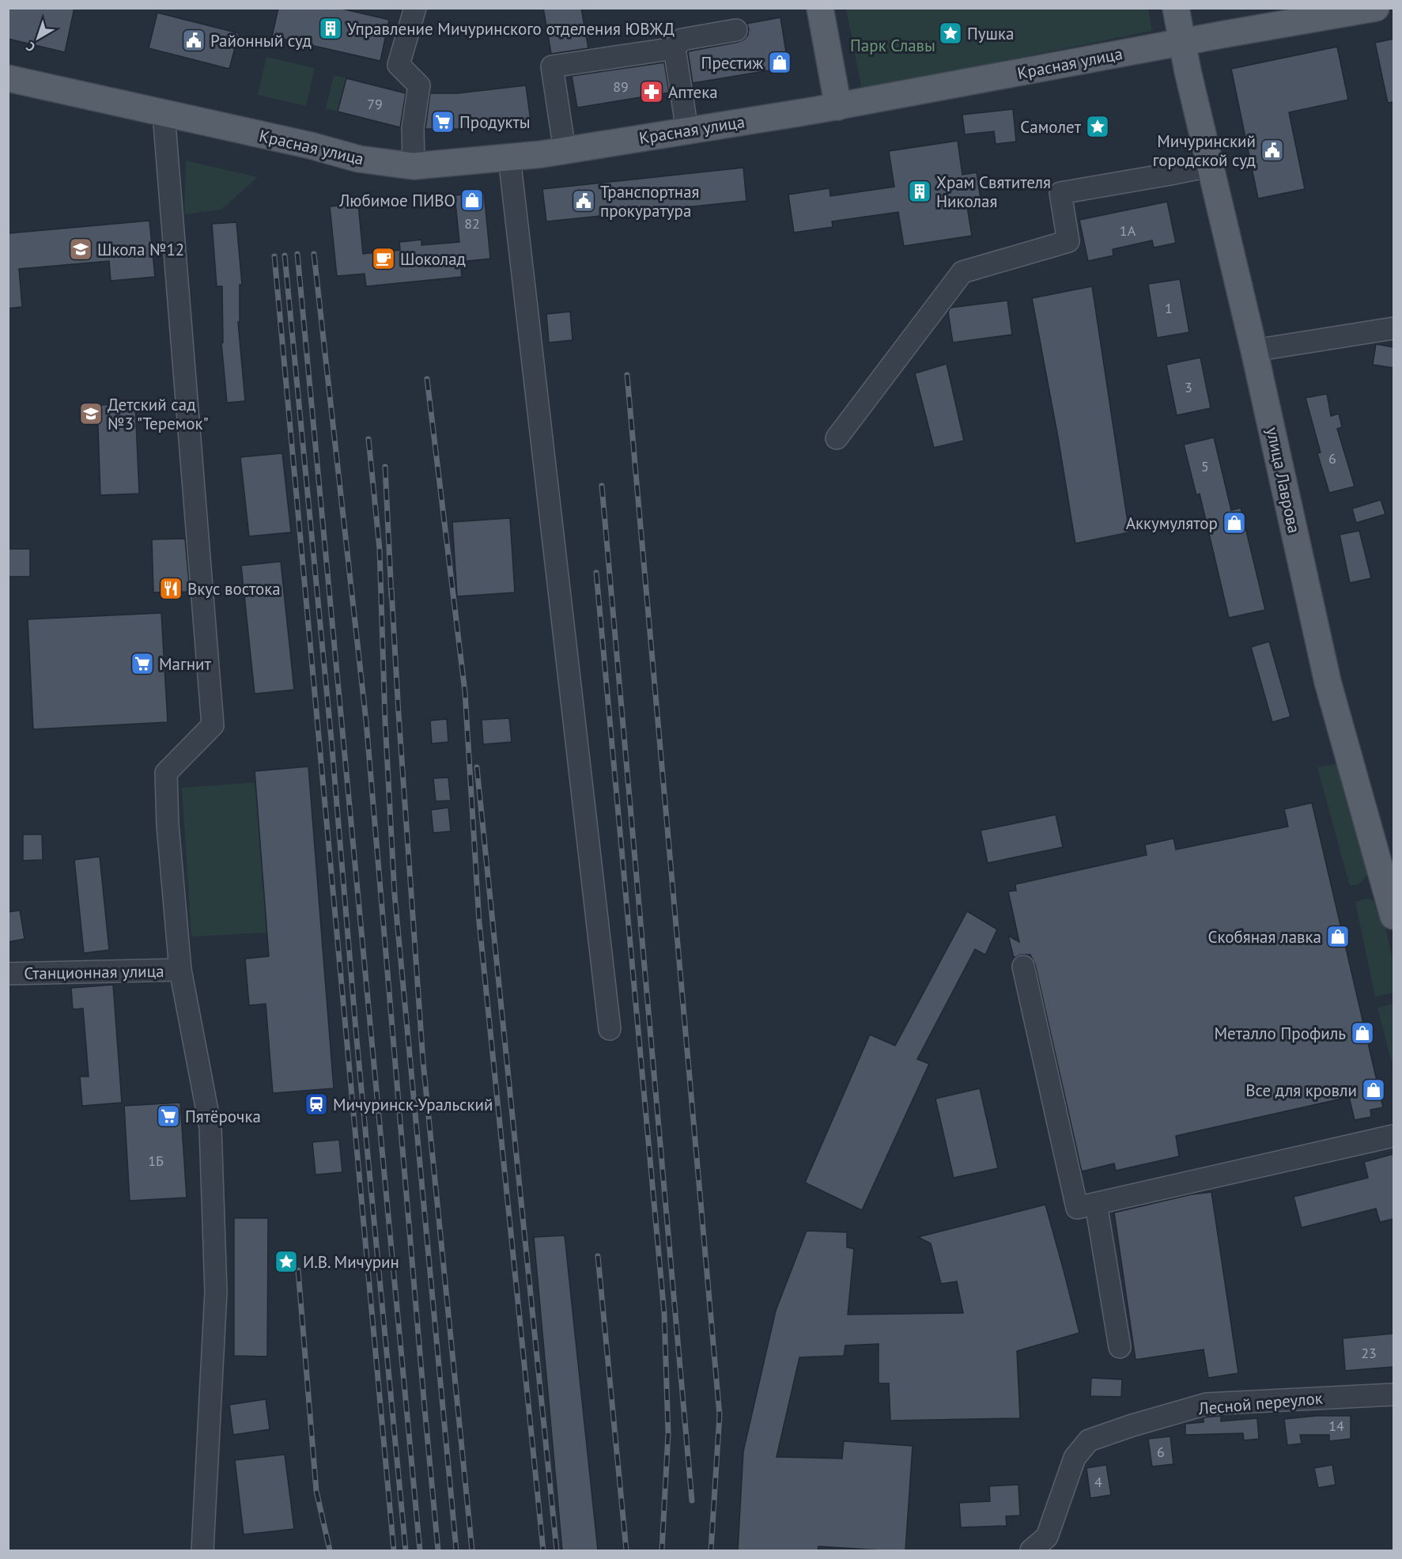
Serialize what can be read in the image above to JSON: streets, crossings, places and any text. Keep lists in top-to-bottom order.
{
  "streets": {
    "main road": ["Красная улица", "улица Лаврова"],
    "street": ["Станционная улица", "Лесной переулок"]
  },
  "crossings": [
    ["Красная улица", "улица Лаврова"]
  ],
  "parks": ["Парк Славы"],
  "places": {
    "building": ["Управление Мичуринского отделения ЮВЖД", "Храм Святителя Николая"],
    "place": ["Пушка", "Самолет", "И.В. Мичурин"],
    "public building": ["Районный суд", "Мичуринский городской суд", "Транспортная прокуратура"],
    "shop": [
      "Престиж",
      "Любимое ПИВО",
      "Аккумулятор",
      "Скобяная лавка",
      "Металло Профиль",
      "Все для кровли"
    ],
    "pharmacy": ["Аптека"],
    "supermarket": ["Продукты", "Магнит", "Пятёрочка"],
    "school or university": ["Школа №12", "Детский сад №3 \"Теремок\""],
    "cafe": ["Шоколад"],
    "restaurant": ["Вкус востока"],
    "station": ["Мичуринск-Уральский"]
  },
  "house_numbers": [
    "89",
    "79",
    "82",
    "1А",
    "1",
    "3",
    "6",
    "5",
    "1Б",
    "23",
    "14",
    "6",
    "4"
  ],
  "north": "bottom left"
}
